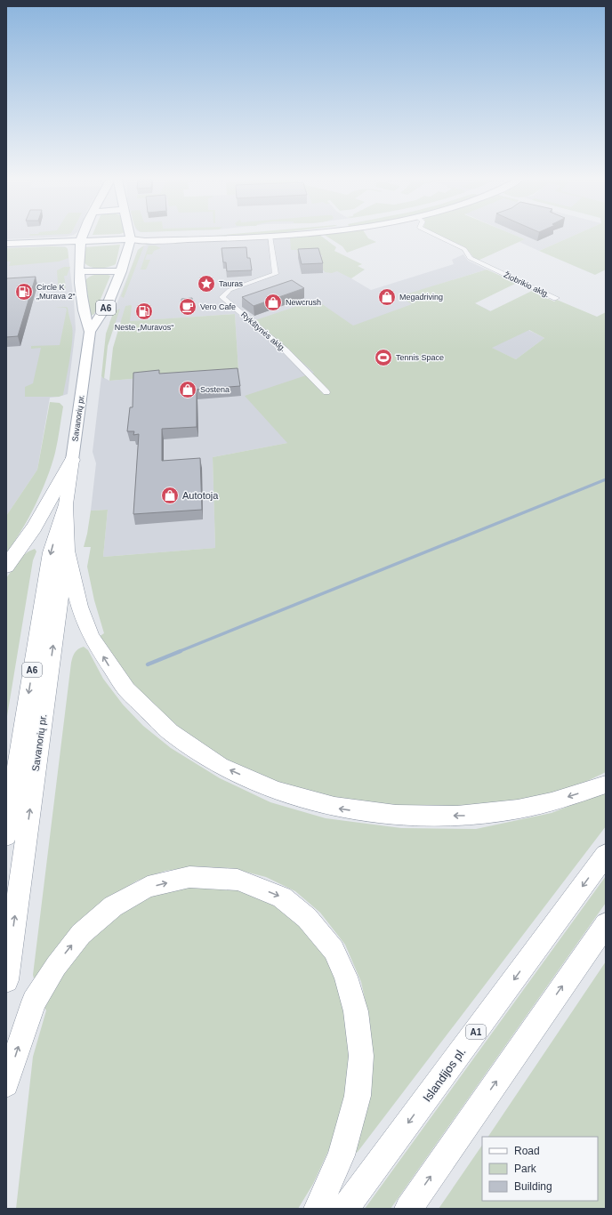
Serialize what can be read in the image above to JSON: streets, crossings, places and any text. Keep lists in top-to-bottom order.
{
  "streets": {
    "highway": [
      "A6",
      "Savanorių pr.",
      "A1",
      "Islandijos pl."
    ],
    "street": ["Žiobrikio aklg.", "Rykštynės aklg."]
  },
  "places": {
    "place": ["Tauras"],
    "fuel station": ["Circle K „Murava 2“", "Neste „Muravos“"],
    "shop": [
      "Megadriving",
      "Newcrush",
      "Sostena",
      "Autotoja"
    ],
    "cafe": ["Vero Cafe"],
    "sports": ["Tennis Space"]
  },
  "legend": ["Road", "Park", "Building"]
}
